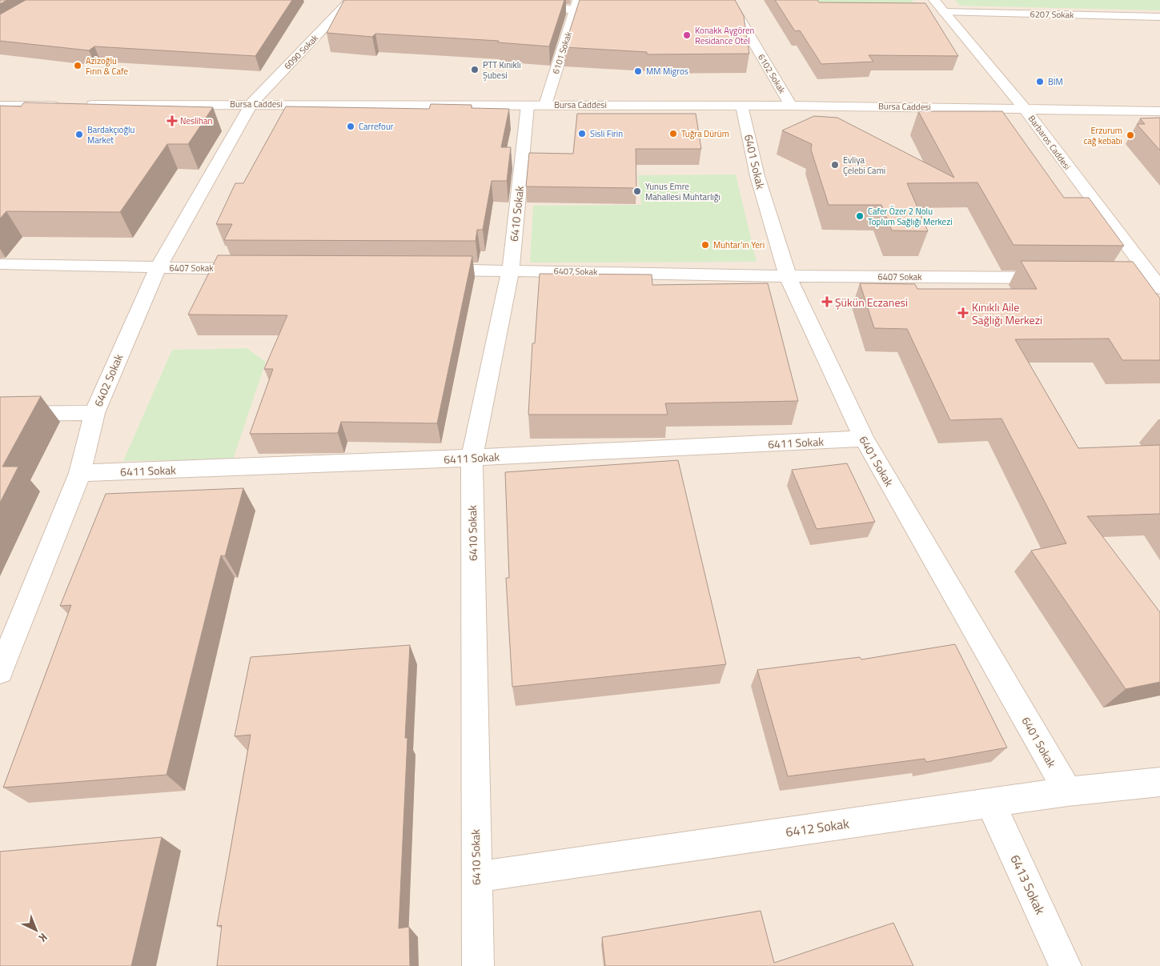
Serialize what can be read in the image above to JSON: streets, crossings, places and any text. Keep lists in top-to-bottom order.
{
  "streets": {
    "street": [
      "6207 Sokak",
      "6090 Sokak",
      "6101 Sokak",
      "6102 Sokak",
      "Bursa Caddesi",
      "Barbaros Caddesi",
      "6401 Sokak",
      "6410 Sokak",
      "6407 Sokak",
      "6402 Sokak",
      "6411 Sokak",
      "6412 Sokak",
      "6413 Sokak"
    ]
  },
  "crossings": [
    ["6207 Sokak", "Barbaros Caddesi"],
    ["6090 Sokak", "Bursa Caddesi"],
    ["6090 Sokak", "6402 Sokak"],
    ["6101 Sokak", "Bursa Caddesi"],
    ["6102 Sokak", "Bursa Caddesi"],
    ["Bursa Caddesi", "Barbaros Caddesi"],
    ["Bursa Caddesi", "6401 Sokak"],
    ["Bursa Caddesi", "6410 Sokak"],
    ["Bursa Caddesi", "6402 Sokak"],
    ["6401 Sokak", "6407 Sokak"],
    ["6401 Sokak", "6411 Sokak"],
    ["6401 Sokak", "6412 Sokak"],
    ["6410 Sokak", "6407 Sokak"],
    ["6410 Sokak", "6411 Sokak"],
    ["6410 Sokak", "6412 Sokak"],
    ["6407 Sokak", "6402 Sokak"],
    ["6402 Sokak", "6411 Sokak"],
    ["6412 Sokak", "6413 Sokak"]
  ],
  "places": {
    "other": [
      "Konakk Aygören Residance Otel",
      "Azizoğlu Fırın & Cafe",
      "PTT Kınıklı Şubesi",
      "MM Migros",
      "BİM",
      "Carrefour",
      "Sisli Firin",
      "Tuğra Dürüm",
      "Bardakçıoğlu Market",
      "Erzurum cağ kebabı",
      "Evliya Çelebi Cami",
      "Yunus Emre Mahallesi Muhtarlığı",
      "Cafer Özer 2 Nolu Toplum Sağlığı Merkezi",
      "Muhtar'ın Yeri"
    ],
    "health": ["Neslihan", "Şükün Eczanesi", "Kınıklı Aile Sağlığı Merkezi"]
  },
  "north": "bottom right"
}
